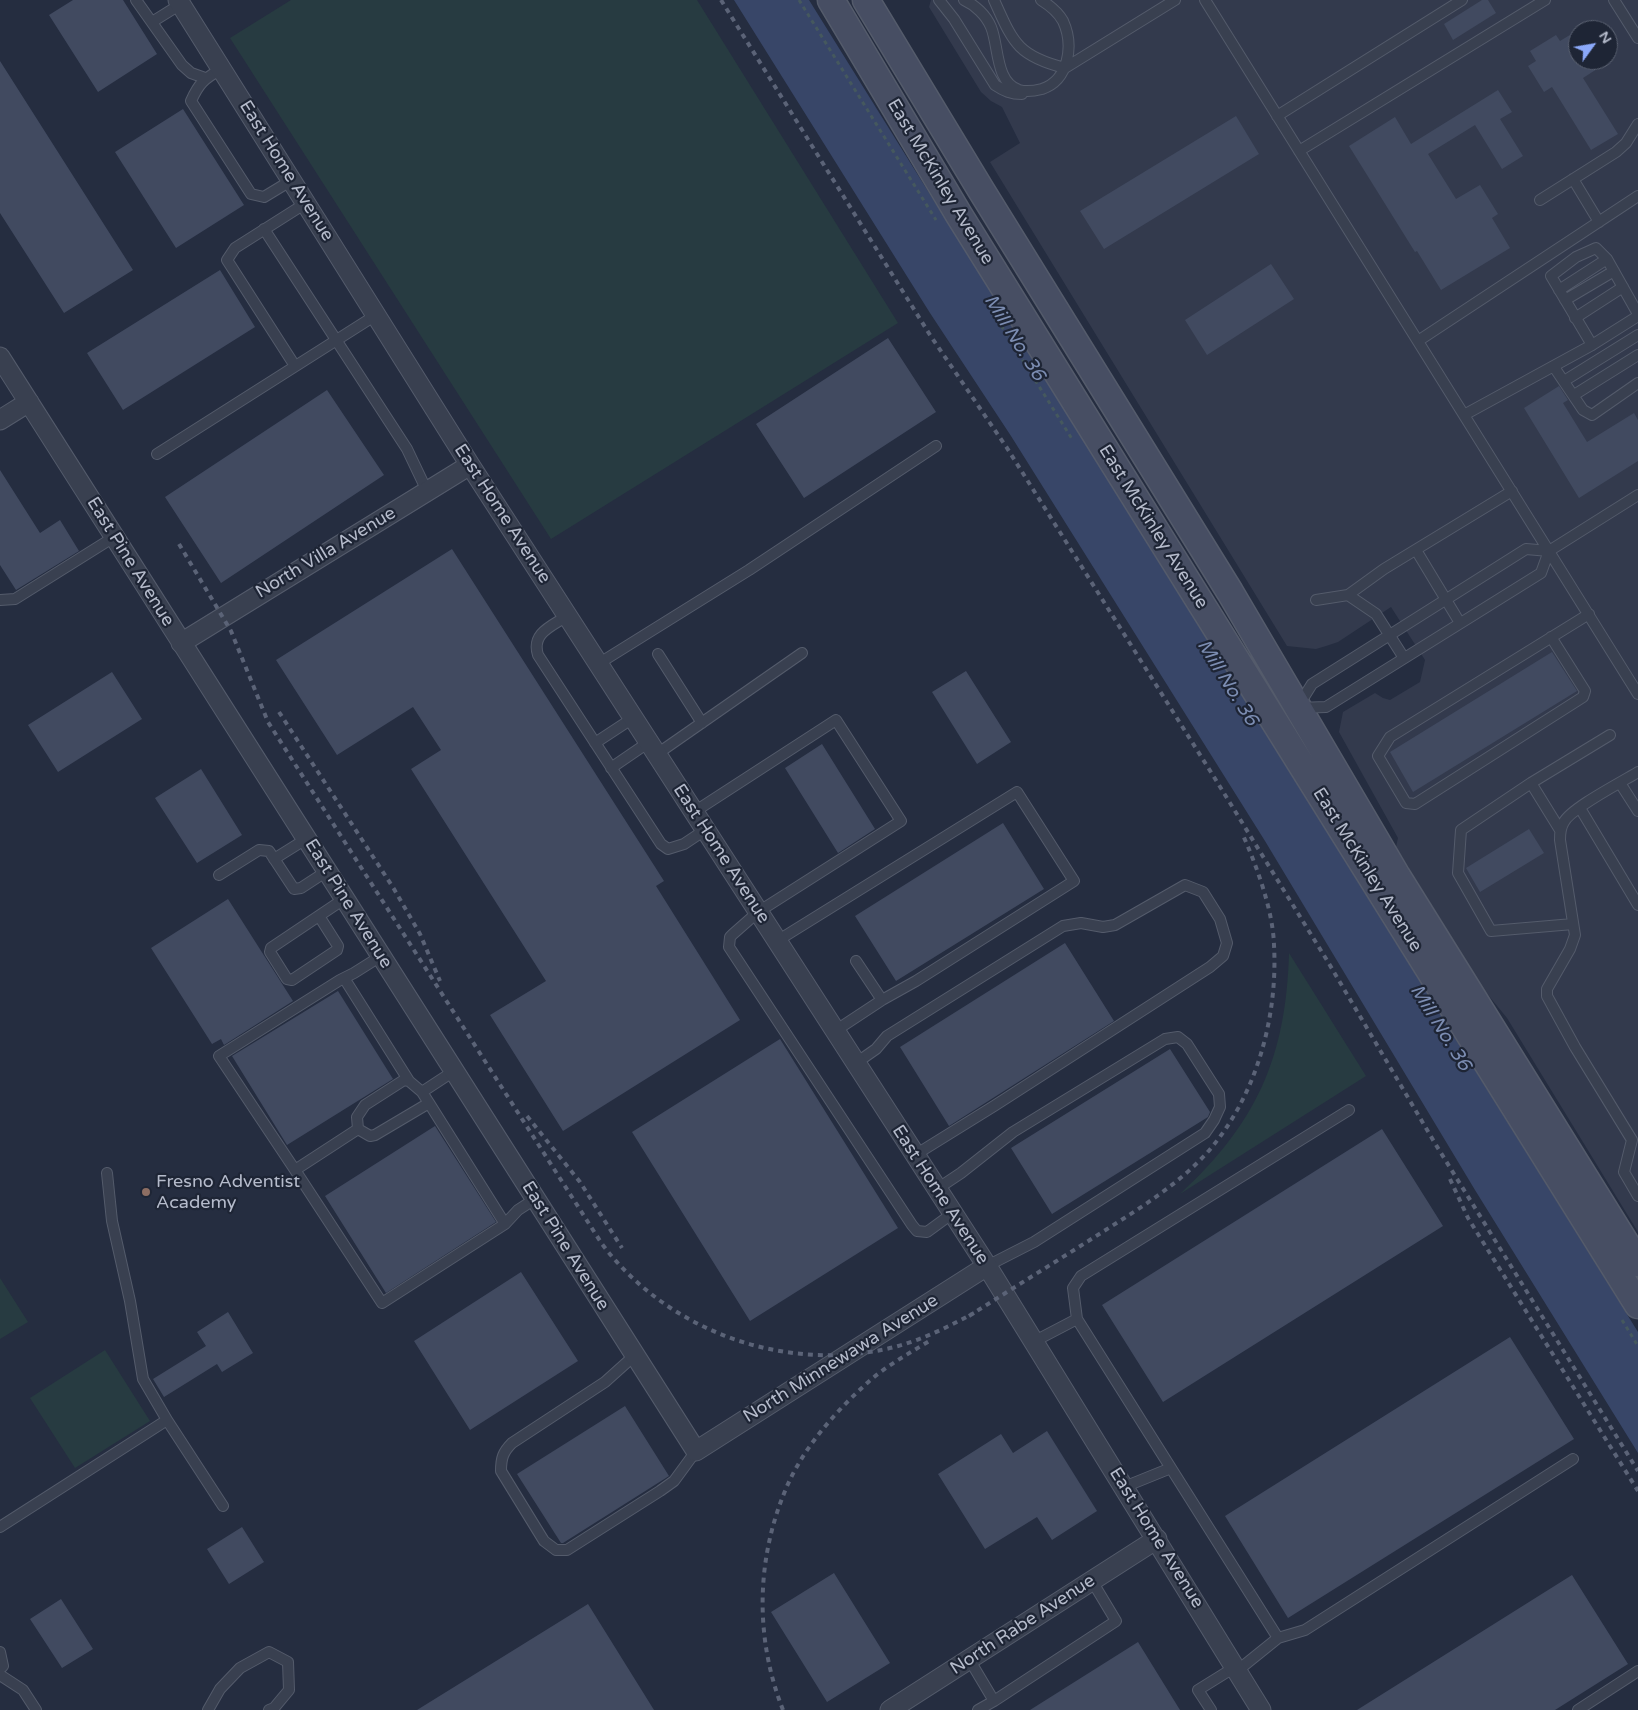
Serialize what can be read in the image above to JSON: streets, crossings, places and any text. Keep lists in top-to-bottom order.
{
  "streets": {
    "main road": ["East McKinley Avenue"],
    "street": [
      "East Home Avenue",
      "North Villa Avenue",
      "East Pine Avenue",
      "North Minnewawa Avenue",
      "North Rabe Avenue"
    ]
  },
  "crossings": [
    ["East Home Avenue", "North Villa Avenue"],
    ["East Home Avenue", "North Minnewawa Avenue"],
    ["East Home Avenue", "North Rabe Avenue"],
    ["North Villa Avenue", "East Pine Avenue"],
    ["East Pine Avenue", "North Minnewawa Avenue"]
  ],
  "water": ["Mill No. 36"],
  "places": ["Fresno Adventist Academy"],
  "north": "top right"
}
